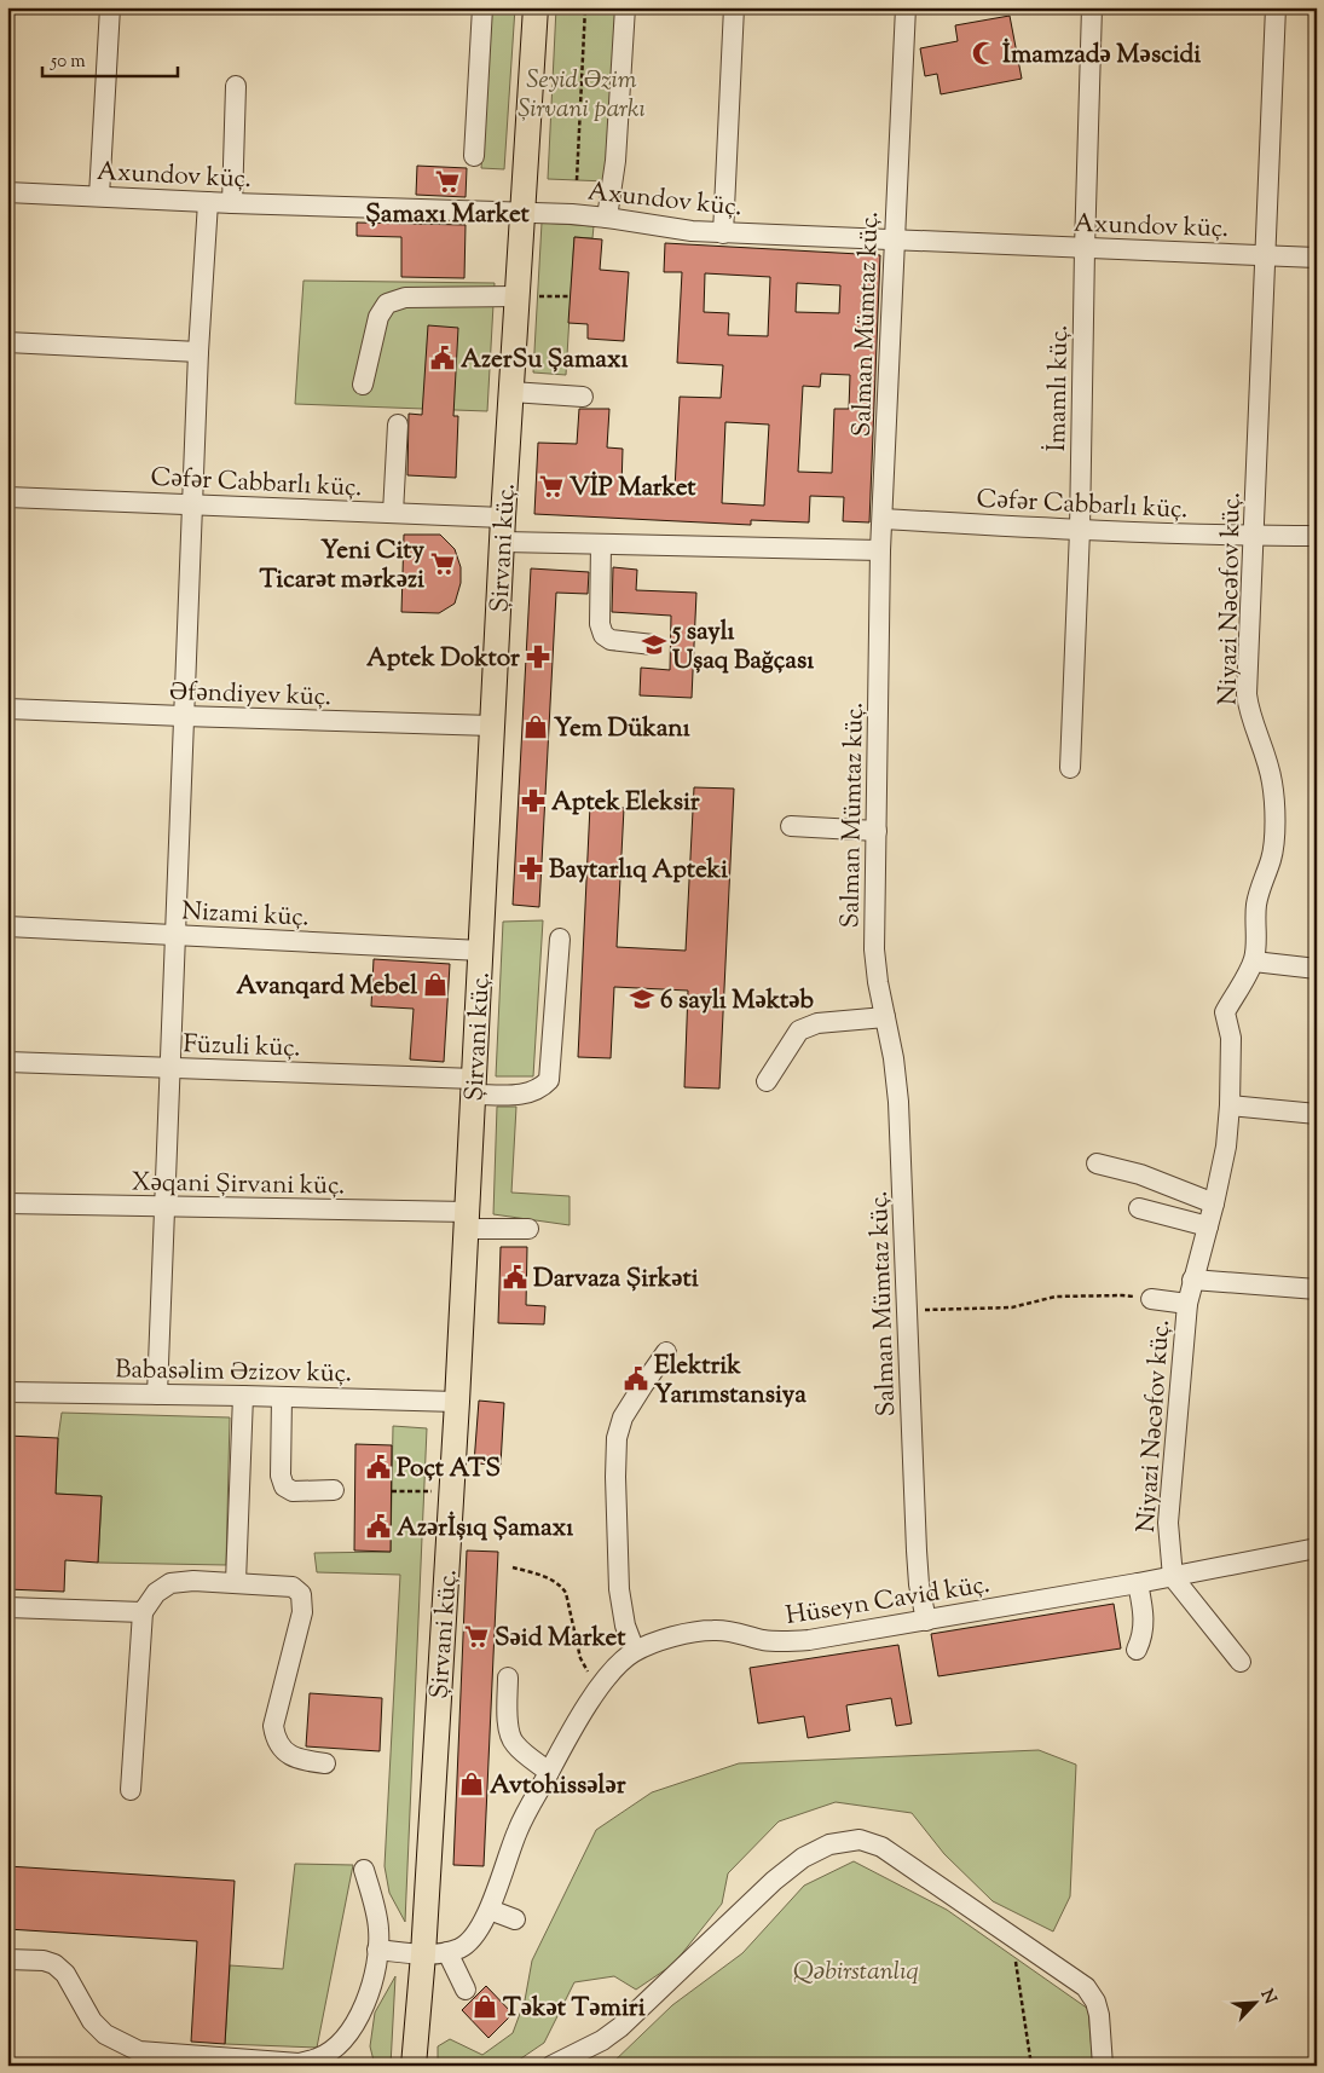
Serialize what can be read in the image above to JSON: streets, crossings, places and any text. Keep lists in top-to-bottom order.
{
  "streets": {
    "main road": ["Şirvani küç."],
    "street": [
      "Axundov küç.",
      "Salman Mümtaz küç.",
      "İmamlı küç.",
      "Cəfər Cabbarlı küç.",
      "Niyazi Nəcəfov küç.",
      "Əfəndiyev küç.",
      "Nizami küç.",
      "Füzuli küç.",
      "Xəqani Şirvani küç.",
      "Babasəlim Əzizov küç.",
      "Hüseyn Cavid küç."
    ]
  },
  "crossings": [
    ["Axundov küç.", "Salman Mümtaz küç."],
    ["Axundov küç.", "İmamlı küç."],
    ["Axundov küç.", "Şirvani küç."],
    ["Axundov küç.", "Niyazi Nəcəfov küç."],
    ["Salman Mümtaz küç.", "Cəfər Cabbarlı küç."],
    ["Salman Mümtaz küç.", "Hüseyn Cavid küç."],
    ["İmamlı küç.", "Cəfər Cabbarlı küç."],
    ["Cəfər Cabbarlı küç.", "Şirvani küç."],
    ["Cəfər Cabbarlı küç.", "Niyazi Nəcəfov küç."],
    ["Şirvani küç.", "Əfəndiyev küç."],
    ["Şirvani küç.", "Nizami küç."],
    ["Şirvani küç.", "Füzuli küç."],
    ["Şirvani küç.", "Xəqani Şirvani küç."],
    ["Şirvani küç.", "Babasəlim Əzizov küç."],
    ["Şirvani küç.", "Hüseyn Cavid küç."],
    ["Niyazi Nəcəfov küç.", "Hüseyn Cavid küç."]
  ],
  "parks": ["Seyid Əzim Şirvani parkı", "Qəbirstanlıq"],
  "places": {
    "mosque": ["İmamzadə Məscidi"],
    "supermarket": [
      "Şamaxı Market",
      "VİP Market",
      "Yeni City Ticarət mərkəzi",
      "Səid Market"
    ],
    "public building": [
      "AzerSu Şamaxı",
      "Darvaza Şirkəti",
      "Elektrik Yarımstansiya",
      "Poçt ATS",
      "Azərİşıq Şamaxı"
    ],
    "school or university": ["5 saylı Uşaq Bağçası", "6 saylı Məktəb"],
    "pharmacy": ["Aptek Doktor", "Aptek Eleksir", "Baytarlıq Apteki"],
    "shop": [
      "Yem Dükanı",
      "Avanqard Mebel",
      "Avtohissələr",
      "Təkət Təmiri"
    ]
  },
  "scale_bar": "50 m",
  "north": "top right"
}
